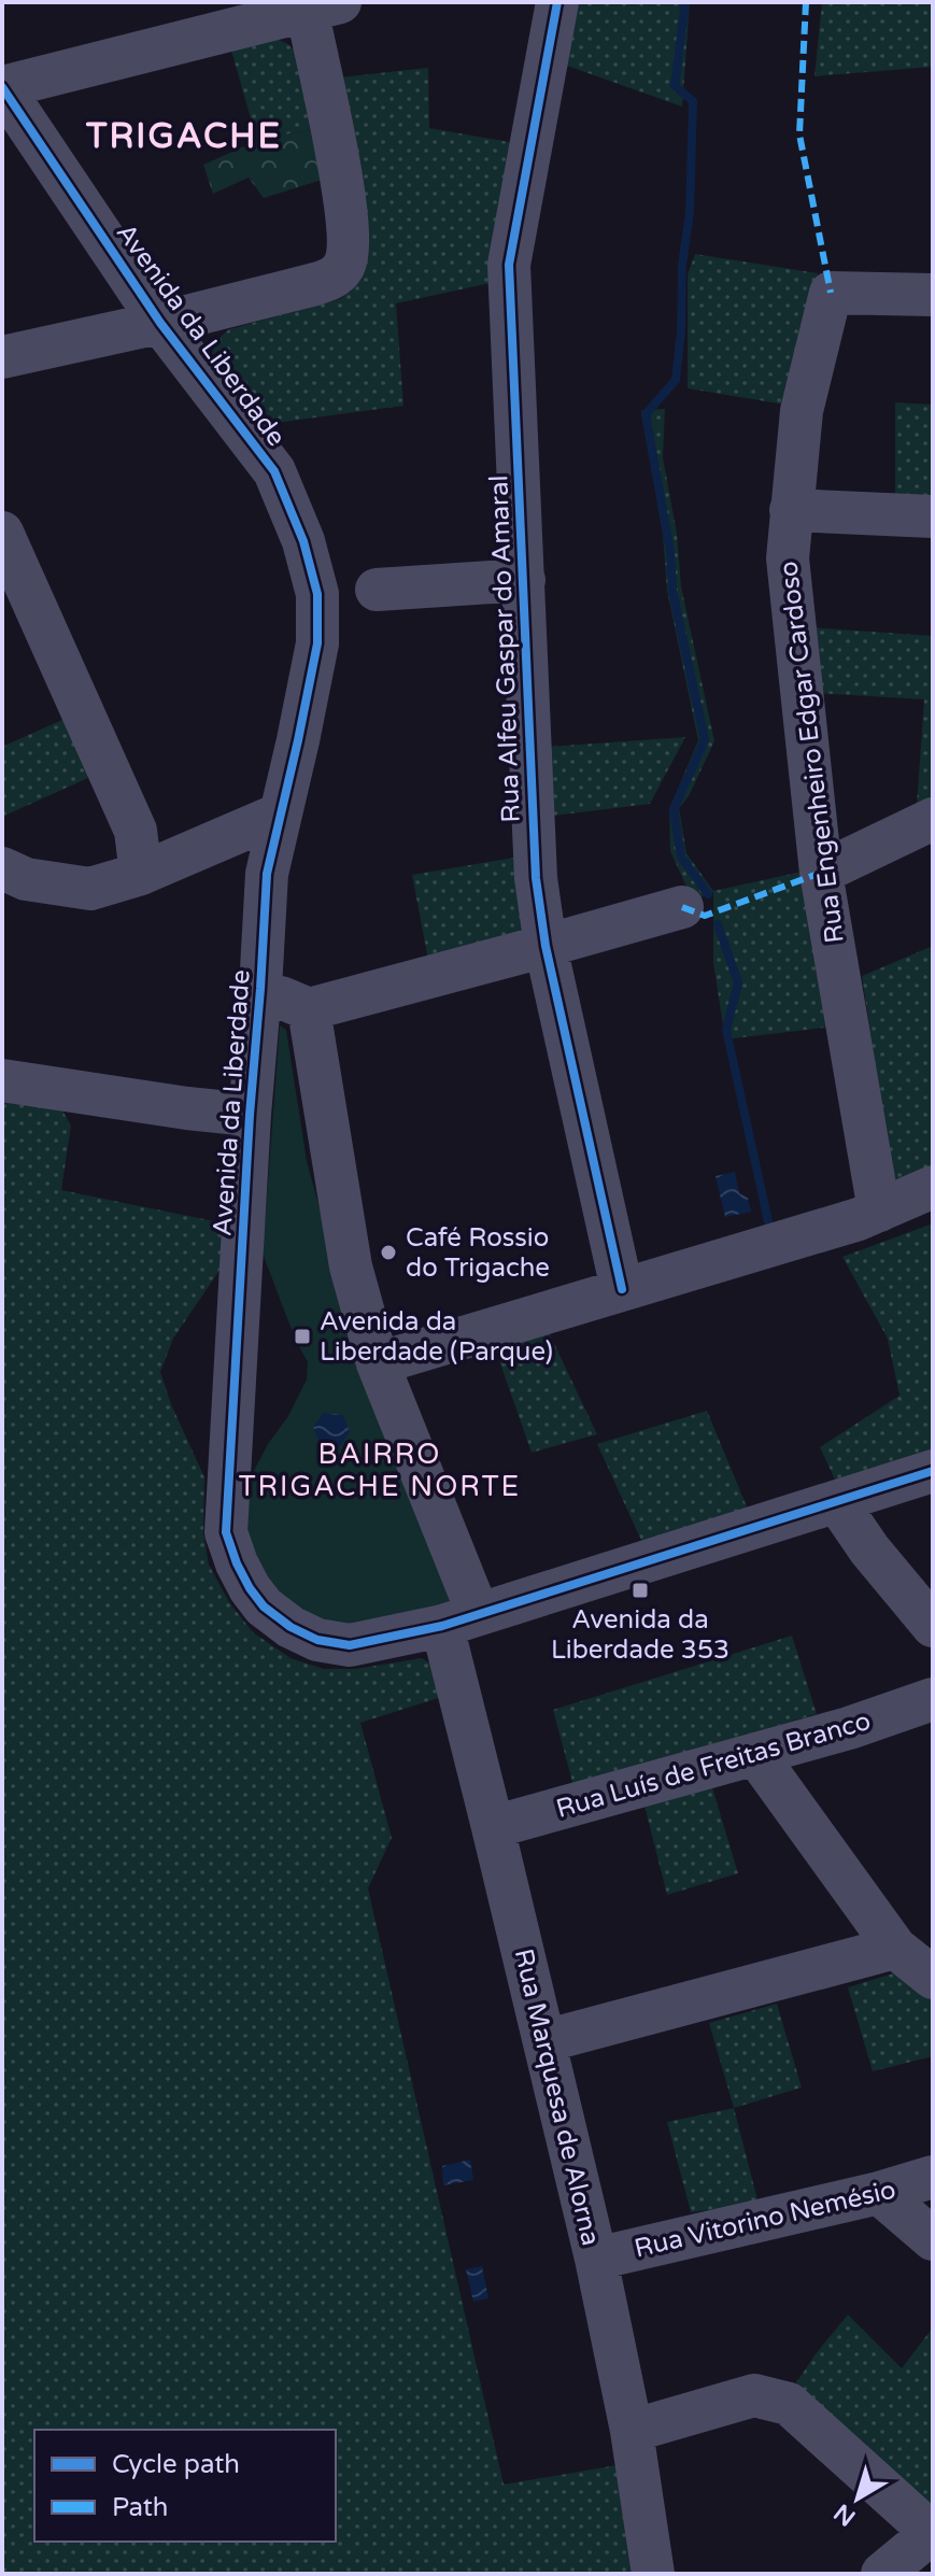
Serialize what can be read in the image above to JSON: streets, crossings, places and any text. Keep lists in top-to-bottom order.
{
  "streets": {
    "street": [
      "Avenida da Liberdade",
      "Rua Alfeu Gaspar do Amaral",
      "Rua Engenheiro Edgar Cardoso",
      "Rua Luís de Freitas Branco",
      "Rua Marquesa de Alorna",
      "Rua Vitorino Nemésio"
    ]
  },
  "crossings": [
    ["Avenida da Liberdade", "Rua Marquesa de Alorna"],
    ["Rua Luís de Freitas Branco", "Rua Marquesa de Alorna"],
    ["Rua Marquesa de Alorna", "Rua Vitorino Nemésio"]
  ],
  "districts": ["TRIGACHE", "BAIRRO TRIGACHE NORTE"],
  "places": {
    "other": ["Café Rossio do Trigache"],
    "transit": ["Avenida da Liberdade (Parque)", "Avenida da Liberdade 353"]
  },
  "legend": ["Cycle path", "Path"],
  "north": "bottom left"
}
